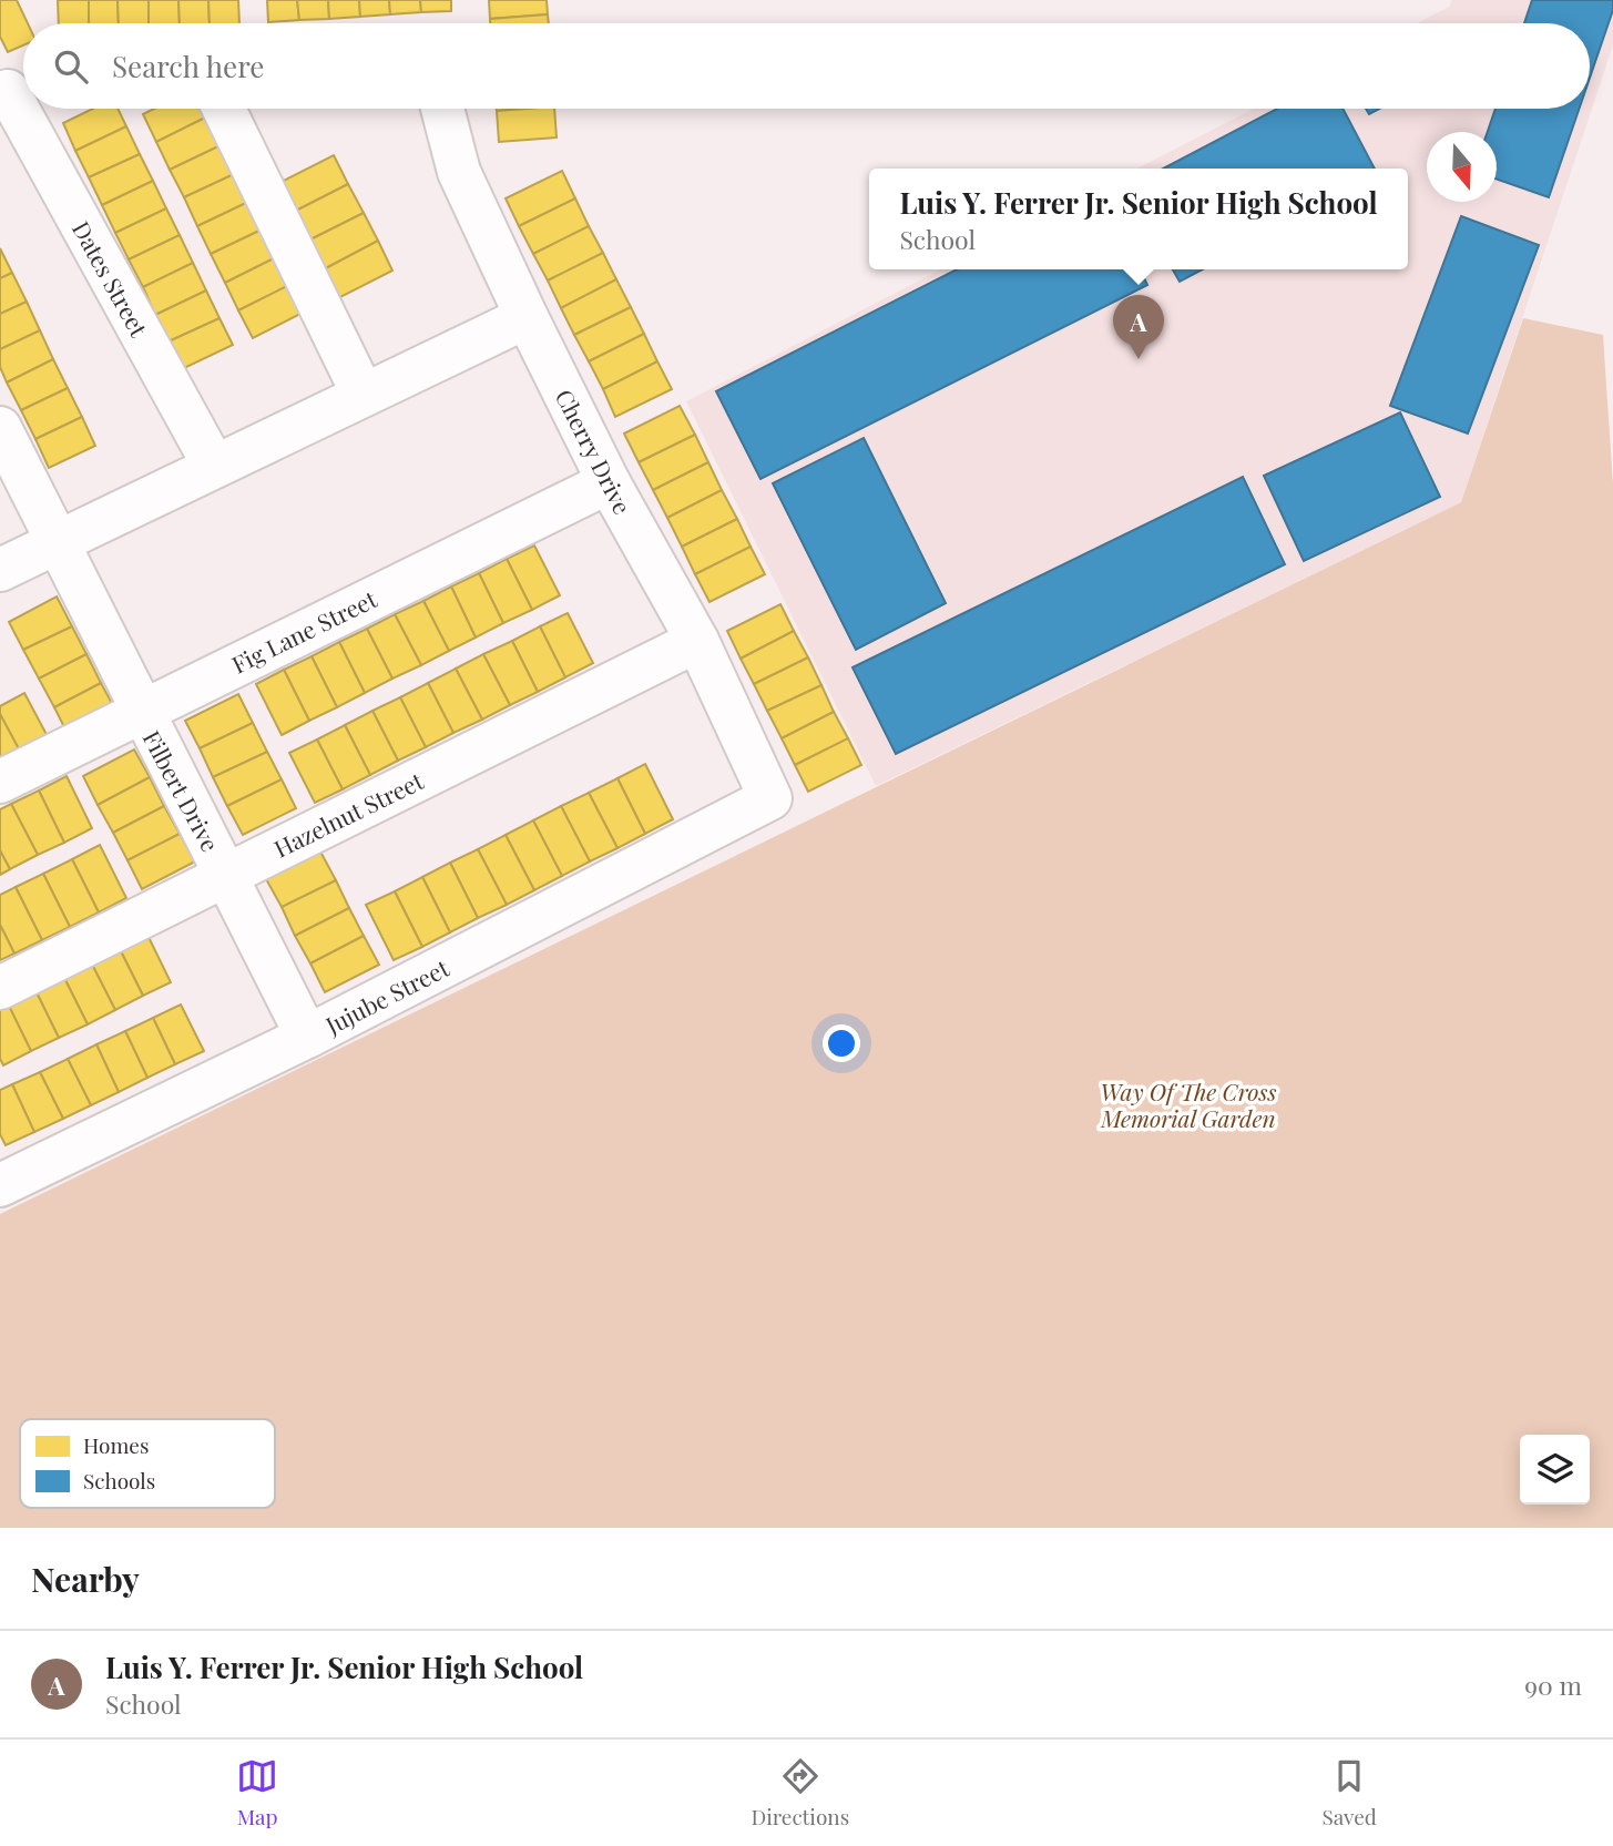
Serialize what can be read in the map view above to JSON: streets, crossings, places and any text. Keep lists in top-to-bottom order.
{
  "streets": {
    "street": [
      "Dates Street",
      "Cherry Drive",
      "Fig Lane Street",
      "Filbert Drive",
      "Hazelnut Street",
      "Jujube Street"
    ]
  },
  "crossings": [
    ["Cherry Drive", "Fig Lane Street"],
    ["Cherry Drive", "Hazelnut Street"],
    ["Cherry Drive", "Jujube Street"],
    ["Fig Lane Street", "Filbert Drive"],
    ["Filbert Drive", "Hazelnut Street"],
    ["Filbert Drive", "Jujube Street"]
  ],
  "parks": ["Way Of The Cross Memorial Garden"],
  "legend": ["Homes", "Schools"],
  "north": "bottom",
  "page": {
    "search": "Search here",
    "popup": ["Luis Y. Ferrer Jr. Senior High School", "School"],
    "pins": "A",
    "heading": "Nearby",
    "list": [
      {
        "mark": "A",
        "name": "Luis Y. Ferrer Jr. Senior High School",
        "note": "School",
        "value": "90 m"
      }
    ],
    "nav": ["Map", "Directions", "Saved"]
  }
}
